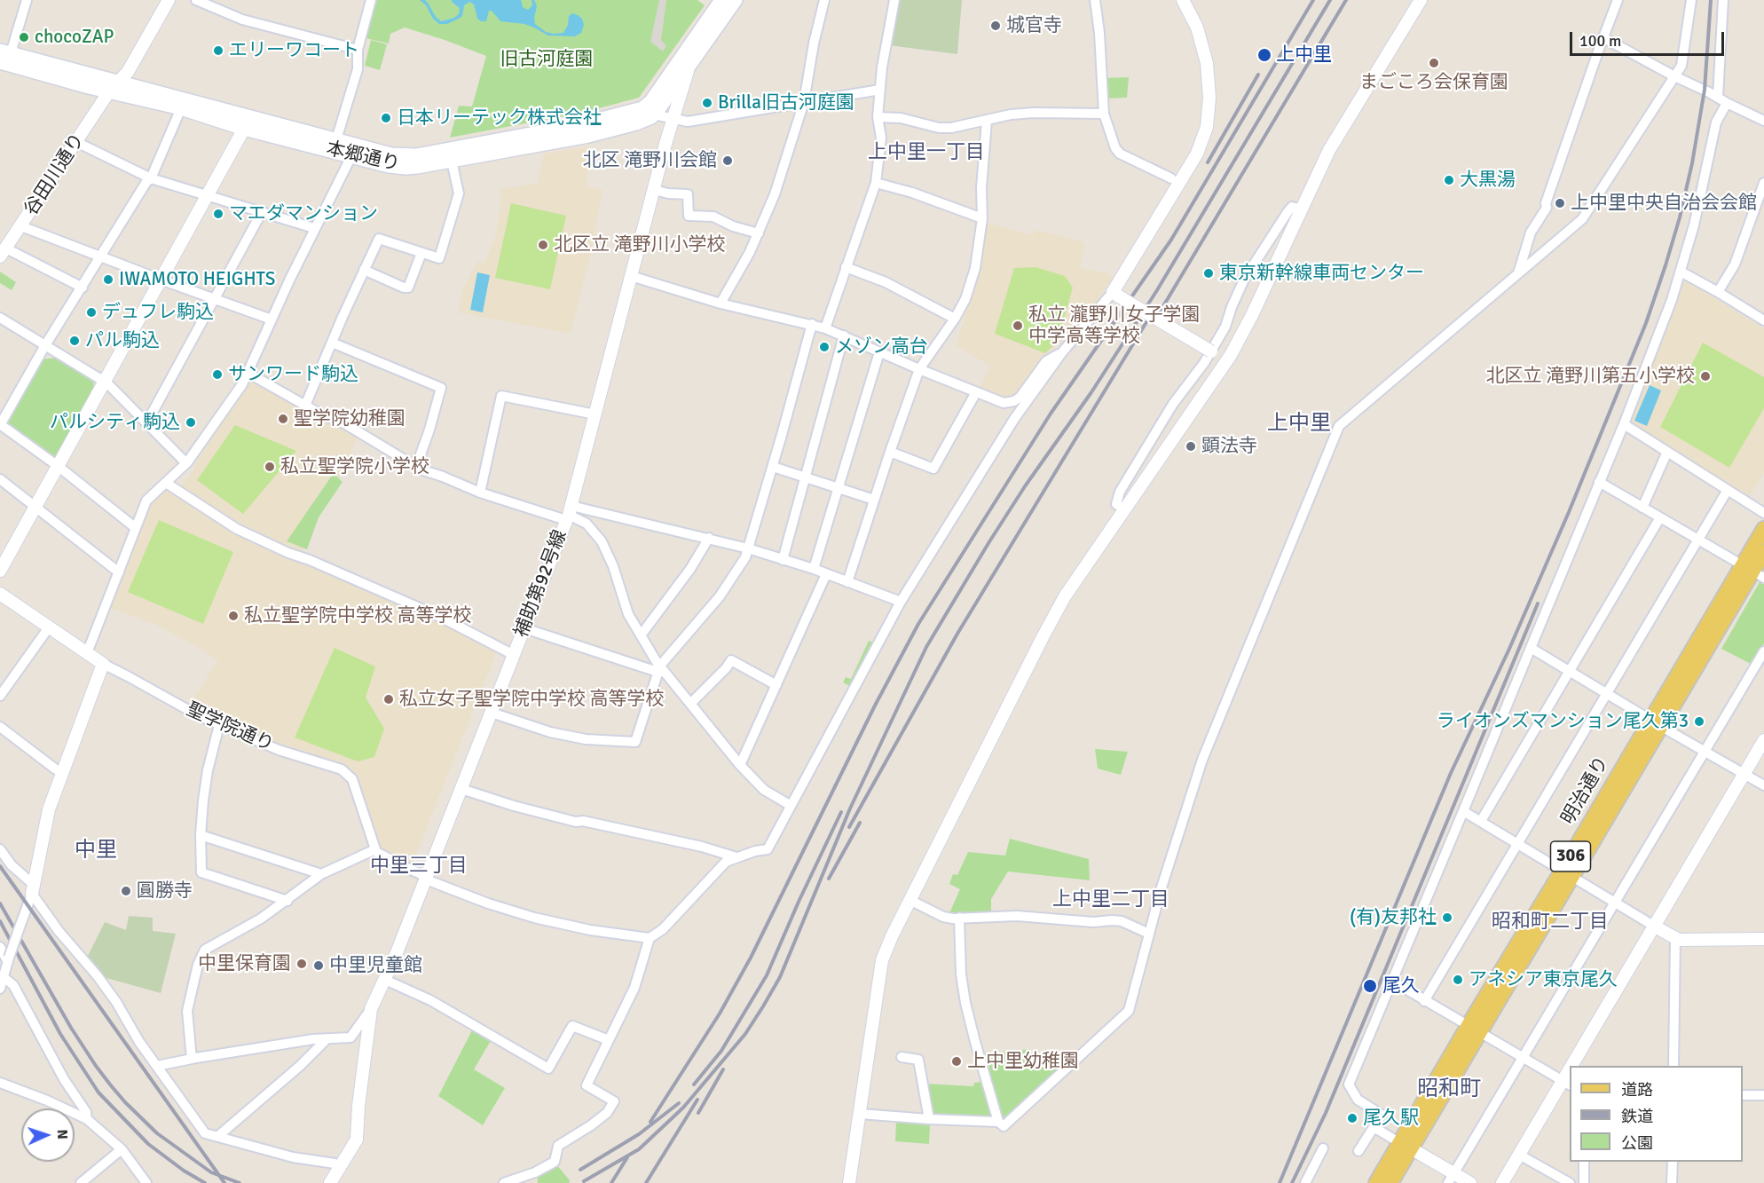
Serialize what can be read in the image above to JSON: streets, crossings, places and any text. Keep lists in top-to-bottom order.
{
  "streets": {
    "main road": ["本郷通り", "明治通り", "306"],
    "street": ["谷田川通り", "補助第92号線", "聖学院通り"]
  },
  "crossings": [
    ["本郷通り", "谷田川通り"],
    ["本郷通り", "補助第92号線"]
  ],
  "districts": [
    "上中里一丁目",
    "上中里",
    "中里",
    "中里三丁目",
    "上中里二丁目",
    "昭和町二丁目",
    "昭和町"
  ],
  "parks": ["旧古河庭園"],
  "places": [
    "城官寺",
    "chocoZAP",
    "エリーワコート",
    "上中里",
    "まごころ会保育園",
    "Brilla旧古河庭園",
    "日本リーテック株式会社",
    "北区 滝野川会館",
    "大黒湯",
    "上中里中央自治会会館",
    "マエダマンション",
    "北区立 滝野川小学校",
    "東京新幹線車両センター",
    "IWAMOTO HEIGHTS",
    "デュフレ駒込",
    "私立 瀧野川女子学園 中学高等学校",
    "パル駒込",
    "メゾン高台",
    "サンワード駒込",
    "北区立 滝野川第五小学校",
    "聖学院幼稚園",
    "パルシティ駒込",
    "顕法寺",
    "私立聖学院小学校",
    "私立聖学院中学校 高等学校",
    "私立女子聖学院中学校 高等学校",
    "ライオンズマンション尾久第3",
    "圓勝寺",
    "(有)友邦社",
    "中里保育園",
    "中里児童館",
    "アネシア東京尾久",
    "尾久",
    "上中里幼稚園",
    "尾久駅"
  ],
  "legend": ["道路", "鉄道", "公園"],
  "scale_bar": "100 m",
  "north": "right"
}
